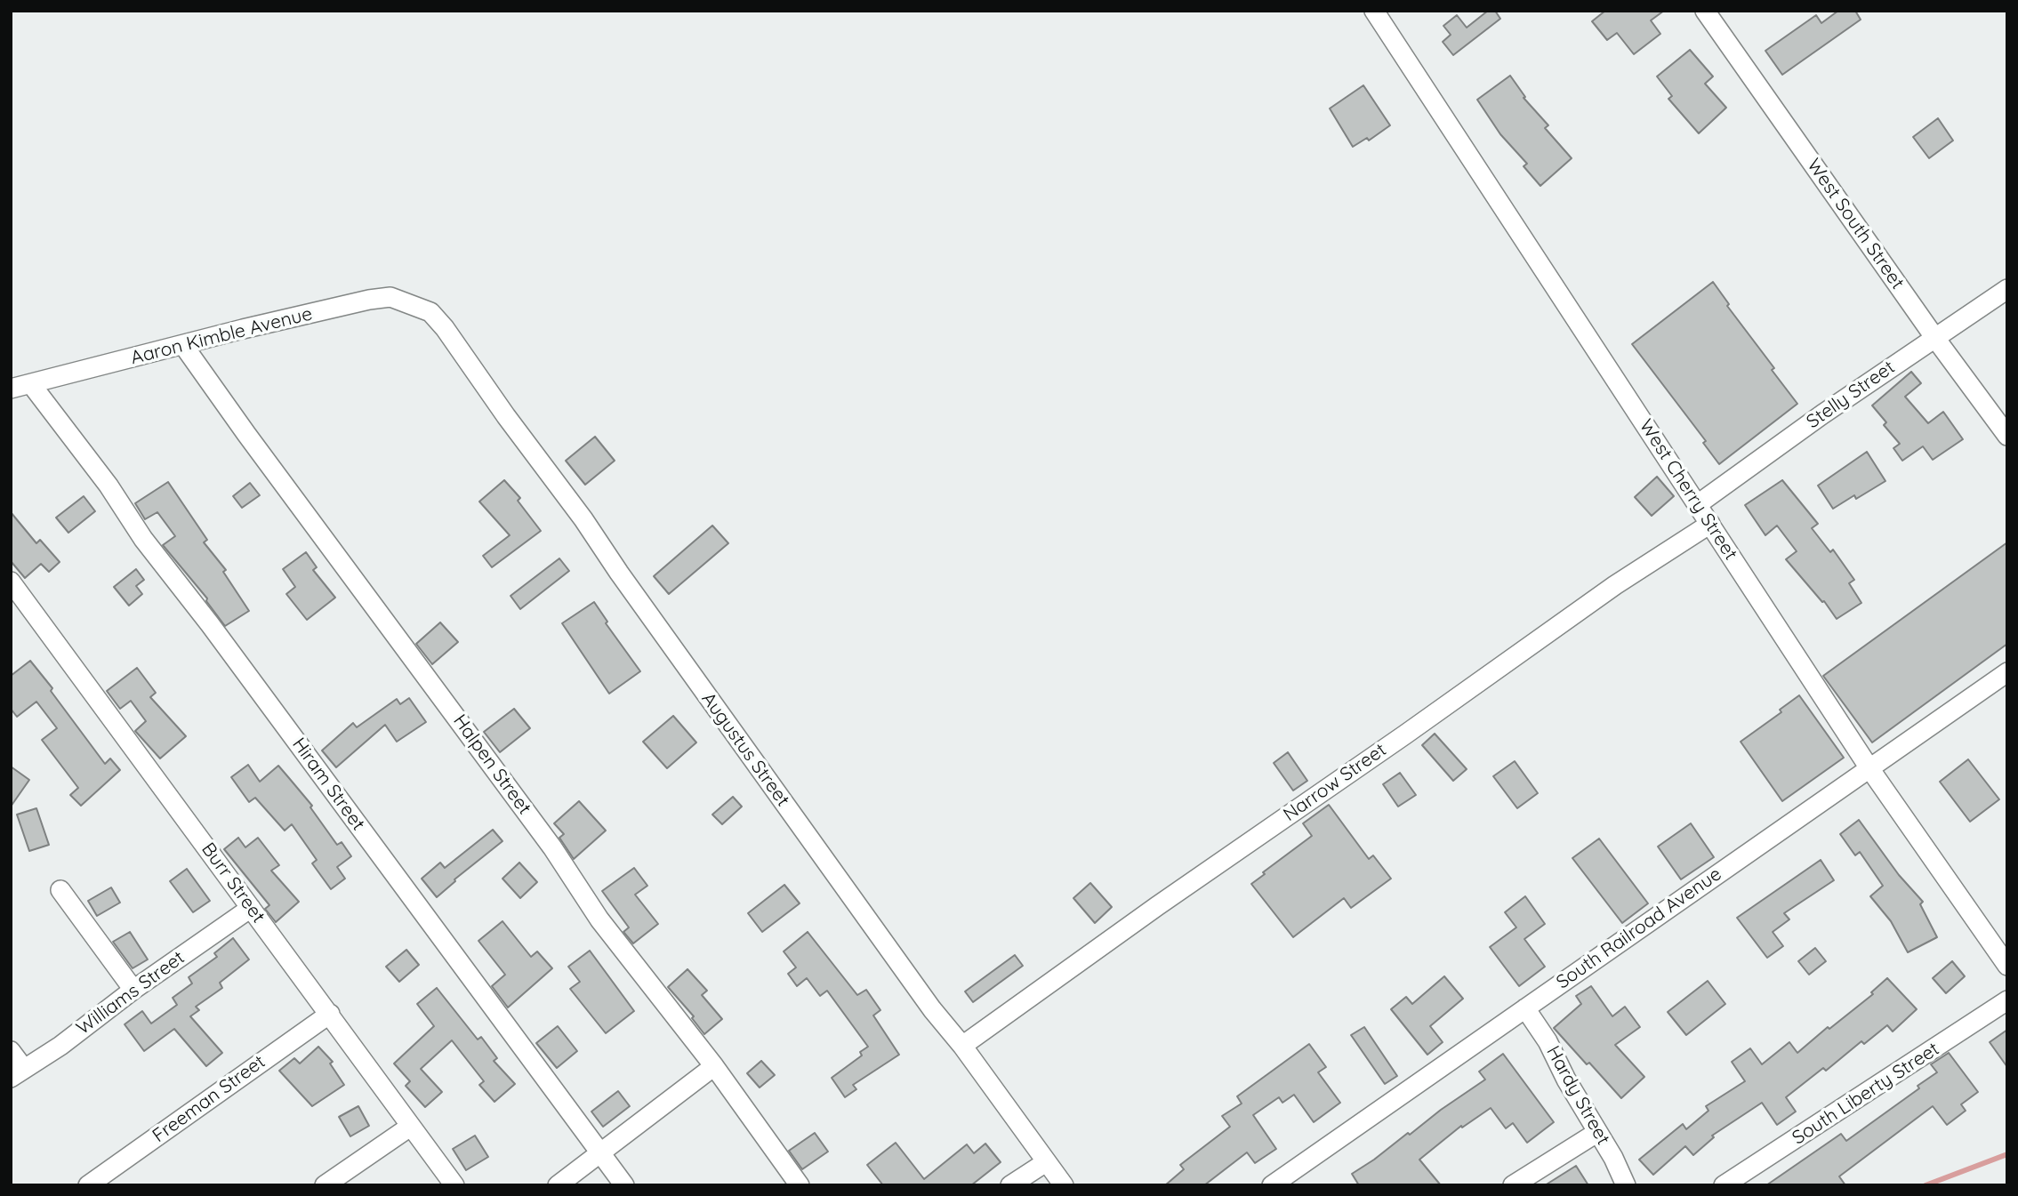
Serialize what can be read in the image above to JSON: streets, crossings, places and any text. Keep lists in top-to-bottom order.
{
  "streets": {
    "street": [
      "West South Street",
      "Aaron Kimble Avenue",
      "Stelly Street",
      "West Cherry Street",
      "Augustus Street",
      "Halpen Street",
      "Narrow Street",
      "Hiram Street",
      "Burr Street",
      "South Railroad Avenue",
      "Williams Street",
      "South Liberty Street",
      "Hardy Street",
      "Freeman Street"
    ]
  },
  "crossings": [
    ["West South Street", "Stelly Street"],
    ["Aaron Kimble Avenue", "Augustus Street"],
    ["Aaron Kimble Avenue", "Halpen Street"],
    ["Aaron Kimble Avenue", "Hiram Street"],
    ["Stelly Street", "West Cherry Street"],
    ["West Cherry Street", "Narrow Street"],
    ["West Cherry Street", "South Railroad Avenue"],
    ["Augustus Street", "Narrow Street"],
    ["Burr Street", "Williams Street"],
    ["Burr Street", "Freeman Street"],
    ["South Railroad Avenue", "Hardy Street"]
  ]
}
